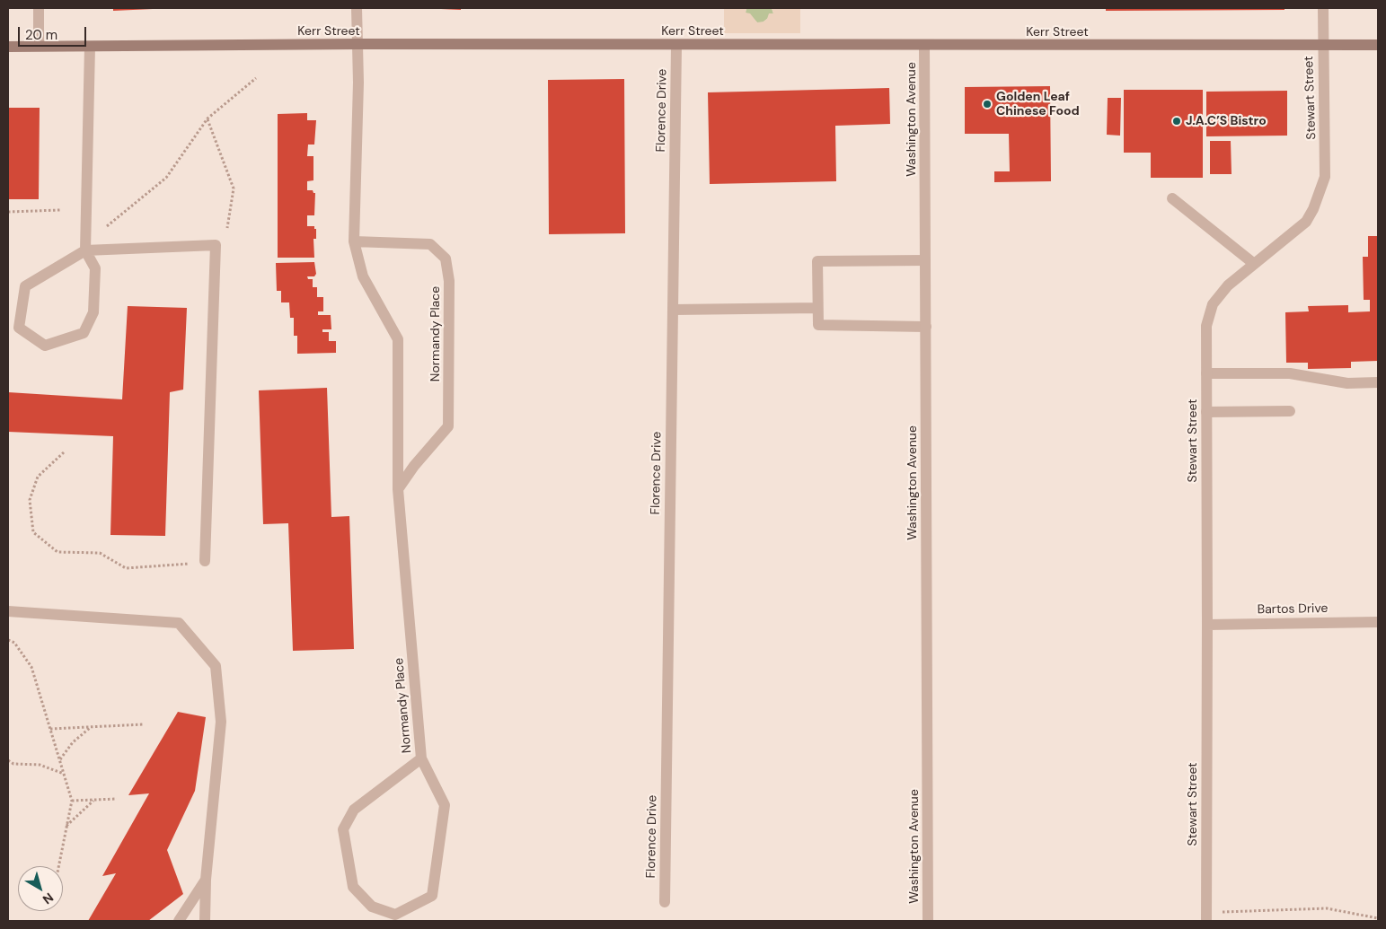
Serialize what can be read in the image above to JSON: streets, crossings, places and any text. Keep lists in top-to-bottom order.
{
  "streets": {
    "main road": ["Kerr Street"],
    "street": [
      "Stewart Street",
      "Florence Drive",
      "Washington Avenue",
      "Normandy Place",
      "Bartos Drive"
    ]
  },
  "crossings": [
    ["Kerr Street", "Stewart Street"],
    ["Kerr Street", "Florence Drive"],
    ["Kerr Street", "Washington Avenue"],
    ["Kerr Street", "Normandy Place"],
    ["Stewart Street", "Bartos Drive"]
  ],
  "places": ["Golden Leaf Chinese Food", "J.A.C’S Bistro"],
  "scale_bar": "20 m",
  "north": "bottom right"
}
